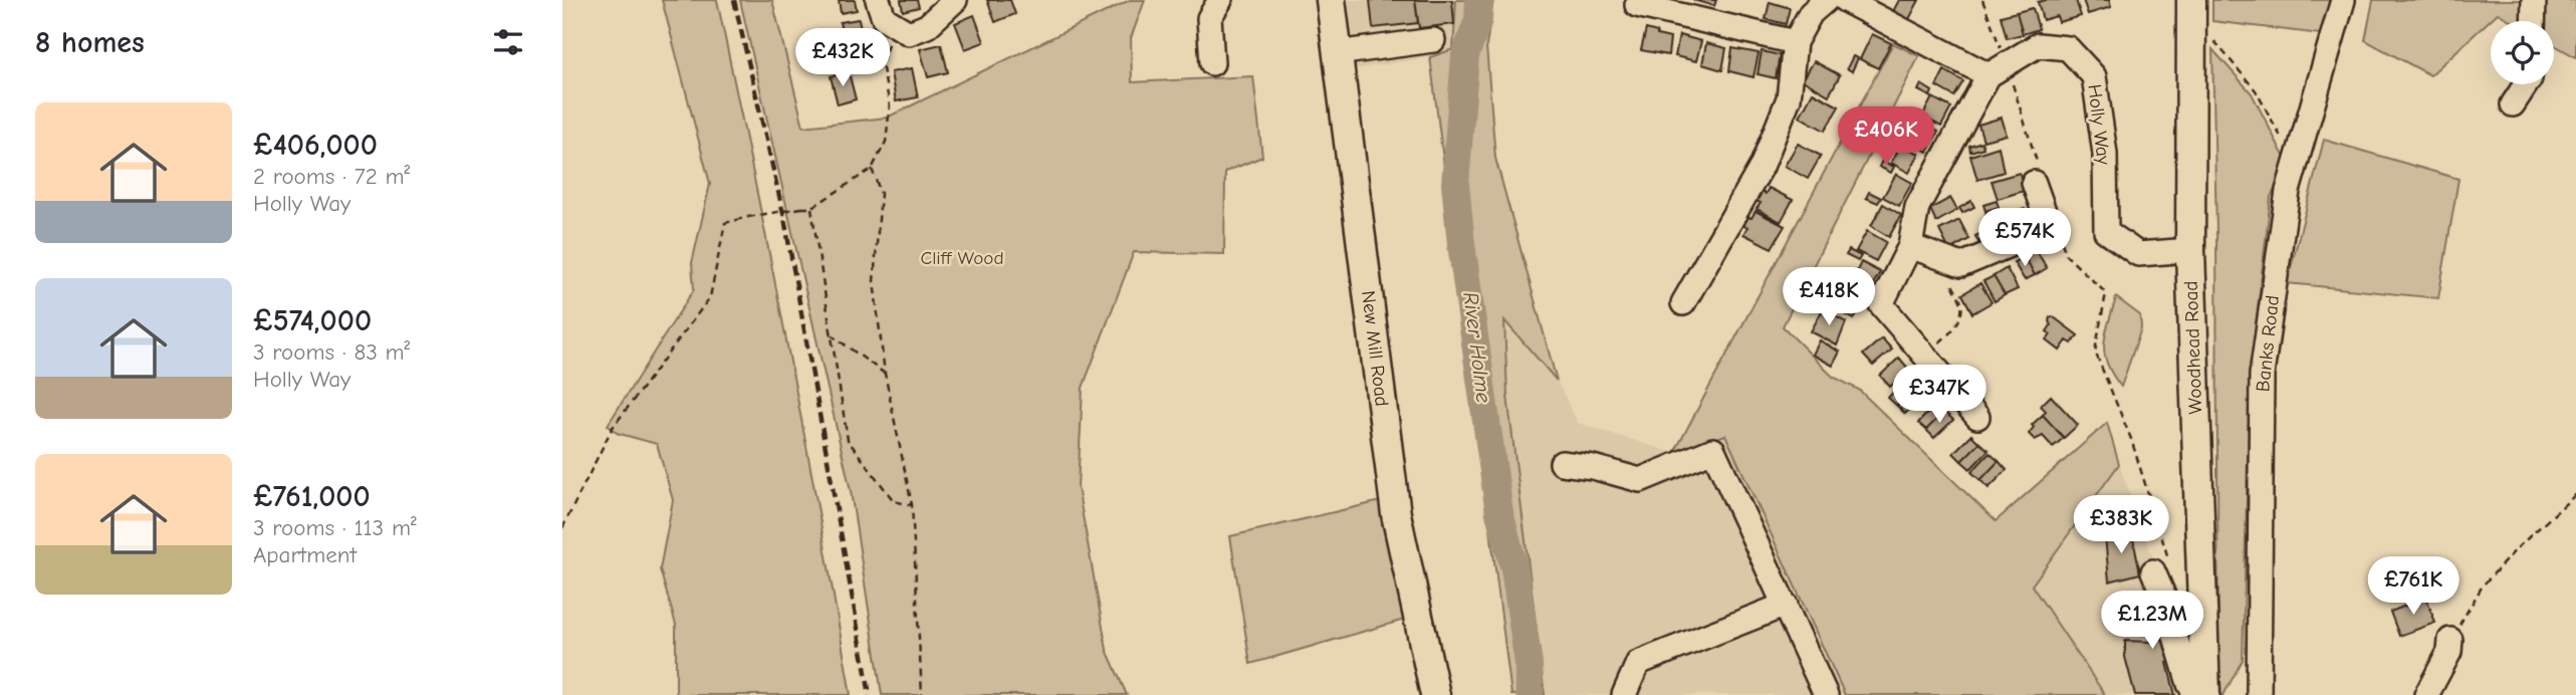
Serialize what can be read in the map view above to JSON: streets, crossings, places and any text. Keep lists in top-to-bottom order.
{
  "streets": {
    "main road": ["Woodhead Road", "New Mill Road"],
    "street": ["Holly Way", "Banks Road"]
  },
  "crossings": [
    ["Holly Way", "Woodhead Road"]
  ],
  "water": ["River Holme"],
  "parks": ["Cliff Wood"],
  "page": {
    "heading": "8 homes",
    "price": [
      "£432K",
      "£406K",
      "£574K",
      "£418K",
      "£347K",
      "£383K",
      "£761K",
      "£1.23M"
    ],
    "list": [
      {
        "name": "£406,000",
        "note": "2 rooms · 72 m² · Holly Way"
      },
      {
        "name": "£574,000",
        "note": "3 rooms · 83 m² · Holly Way"
      },
      {
        "name": "£761,000",
        "note": "3 rooms · 113 m² · Apartment"
      }
    ]
  }
}
